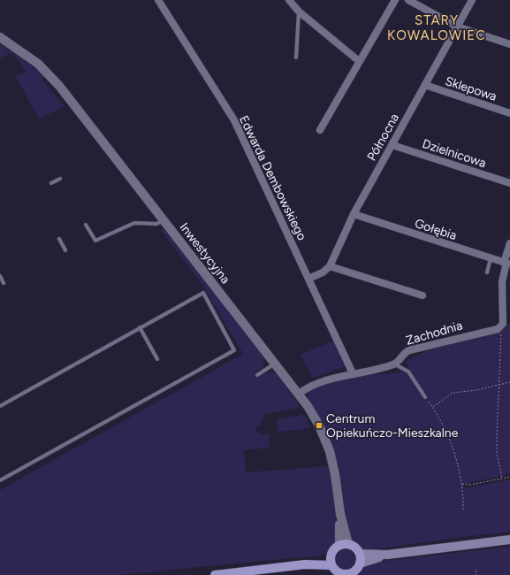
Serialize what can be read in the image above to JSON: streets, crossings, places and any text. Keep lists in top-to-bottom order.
{
  "streets": {
    "street": [
      "Sklepowa",
      "Północna",
      "Dzielnicowa",
      "Edwarda Dembowskiego",
      "Gołębia",
      "Inwestycyjna",
      "Zachodnia"
    ]
  },
  "crossings": [
    ["Sklepowa", "Północna"],
    ["Północna", "Dzielnicowa"],
    ["Północna", "Gołębia"]
  ],
  "districts": ["STARY KOWALOWIEC"],
  "places": {
    "transit": ["Centrum Opiekuńczo-Mieszkalne"]
  }
}
